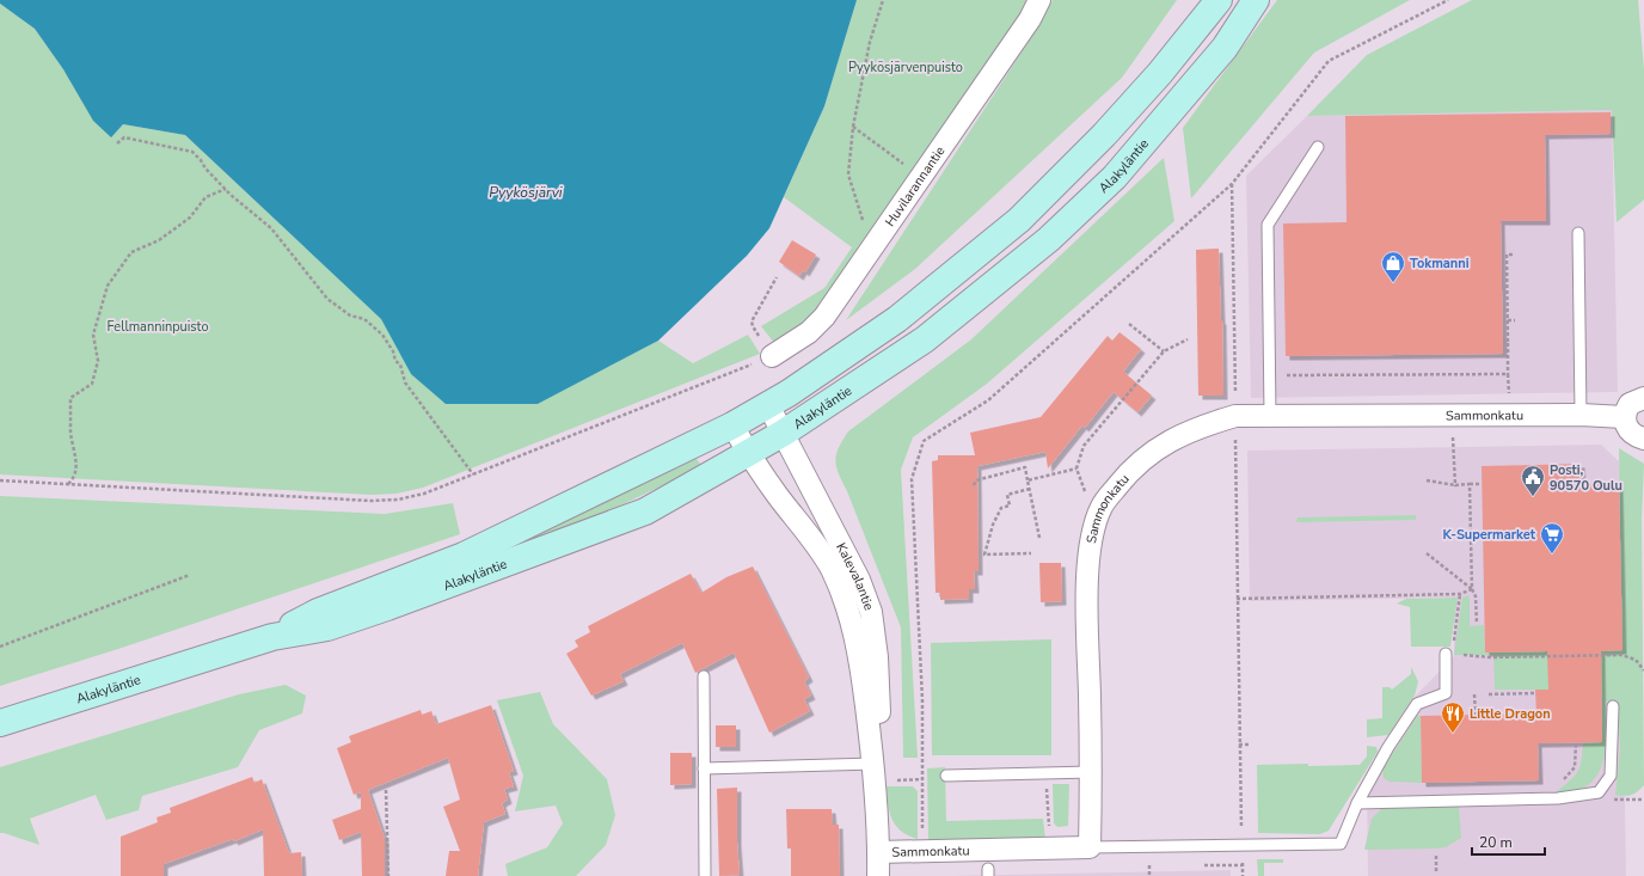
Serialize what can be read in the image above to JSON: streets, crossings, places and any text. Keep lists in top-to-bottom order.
{
  "streets": {
    "main road": ["Alakyläntie"],
    "street": ["Huvilarannantie", "Sammonkatu", "Kalevalantie"]
  },
  "crossings": [
    ["Alakyläntie", "Kalevalantie"],
    ["Sammonkatu", "Kalevalantie"]
  ],
  "water": ["Pyykösjärvi"],
  "parks": ["Pyykösjärvenpuisto", "Fellmanninpuisto"],
  "places": {
    "shop": ["Tokmanni"],
    "public building": ["Posti, 90570 Oulu"],
    "supermarket": ["K-Supermarket"],
    "restaurant": ["Little Dragon"]
  },
  "scale_bar": "20 m"
}
